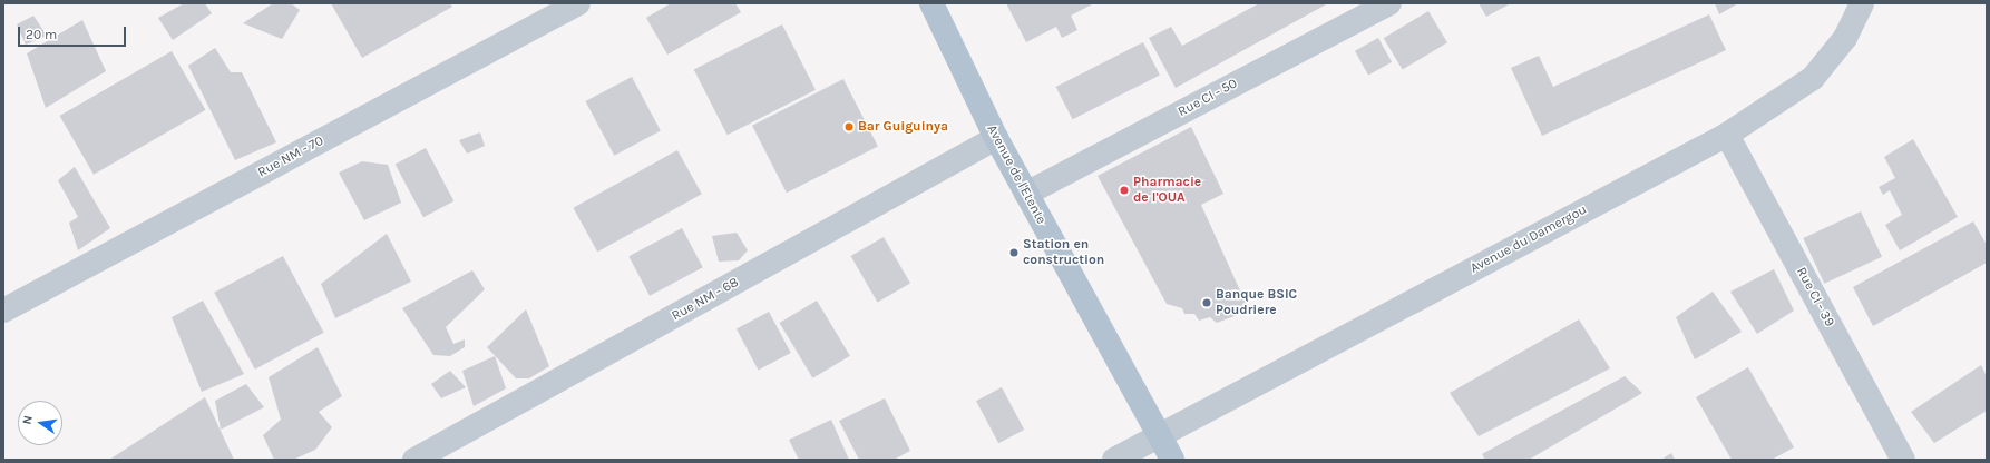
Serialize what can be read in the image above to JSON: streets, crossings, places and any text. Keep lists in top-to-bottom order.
{
  "streets": {
    "main road": ["Avenue de l'Etente"],
    "street": [
      "Rue CI - 50",
      "Rue NM - 70",
      "Avenue du Damergou",
      "Rue CI - 39",
      "Rue NM - 68"
    ]
  },
  "crossings": [
    ["Rue CI - 50", "Avenue de l'Etente"],
    ["Avenue de l'Etente", "Avenue du Damergou"],
    ["Avenue de l'Etente", "Rue NM - 68"],
    ["Avenue du Damergou", "Rue CI - 39"]
  ],
  "places": [
    "Bar Guiguinya",
    "Pharmacie de l'OUA",
    "Station en construction",
    "Banque BSIC Poudriere"
  ],
  "scale_bar": "20 m",
  "north": "left"
}
